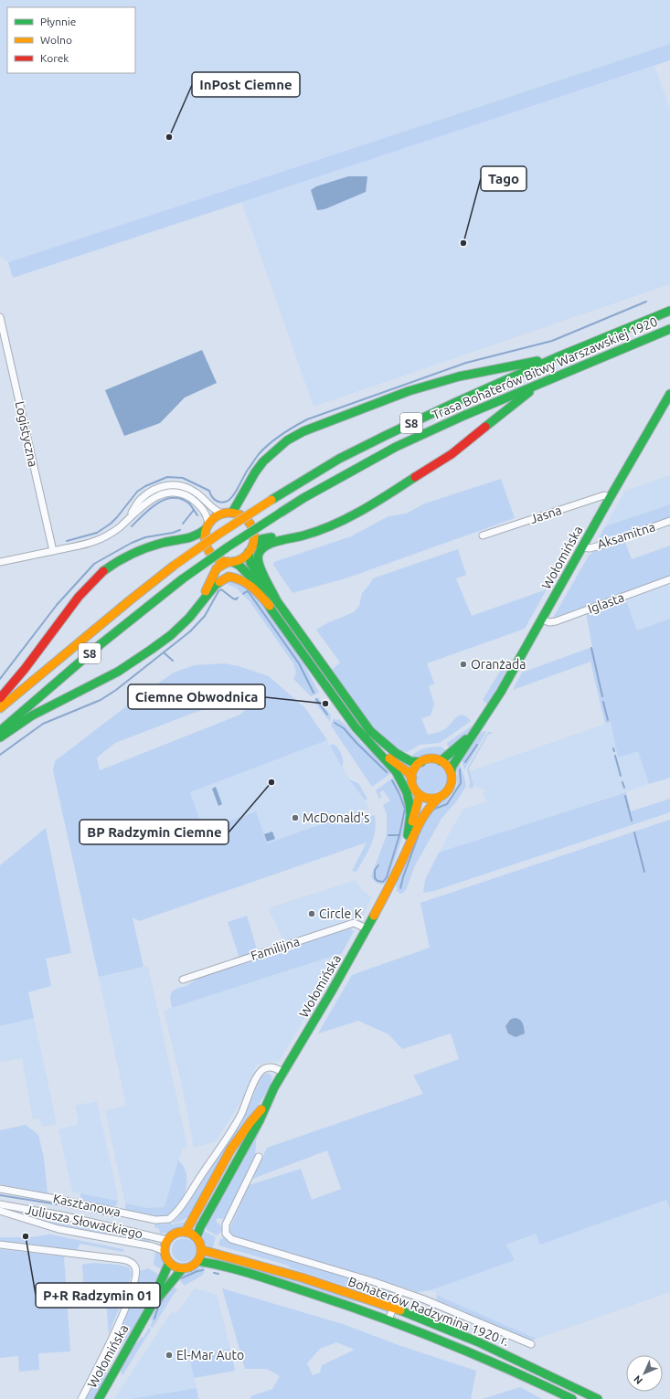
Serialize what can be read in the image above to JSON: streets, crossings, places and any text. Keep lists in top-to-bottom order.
{
  "streets": {
    "main road": [
      "Trasa Bohaterów Bitwy Warszawskiej 1920",
      "S8",
      "Wołomińska",
      "Bohaterów Radzymina 1920 r."
    ],
    "street": [
      "Logistyczna",
      "Jasna",
      "Aksamitna",
      "Iglasta",
      "Familijna",
      "Kasztanowa",
      "Juliusza Słowackiego"
    ]
  },
  "crossings": [
    ["Jasna", "Wołomińska"],
    ["Aksamitna", "Wołomińska"],
    ["Wołomińska", "Iglasta"],
    ["Wołomińska", "Familijna"],
    ["Wołomińska", "Kasztanowa"],
    ["Wołomińska", "Juliusza Słowackiego"],
    ["Wołomińska", "Bohaterów Radzymina 1920 r."],
    ["Juliusza Słowackiego", "Bohaterów Radzymina 1920 r."]
  ],
  "places": [
    "InPost Ciemne",
    "Tago",
    "Oranżada",
    "Ciemne Obwodnica",
    "BP Radzymin Ciemne",
    "McDonald's",
    "Circle K",
    "P+R Radzymin 01",
    "El-Mar Auto"
  ],
  "legend": ["Płynnie", "Wolno", "Korek"],
  "north": "bottom left"
}
